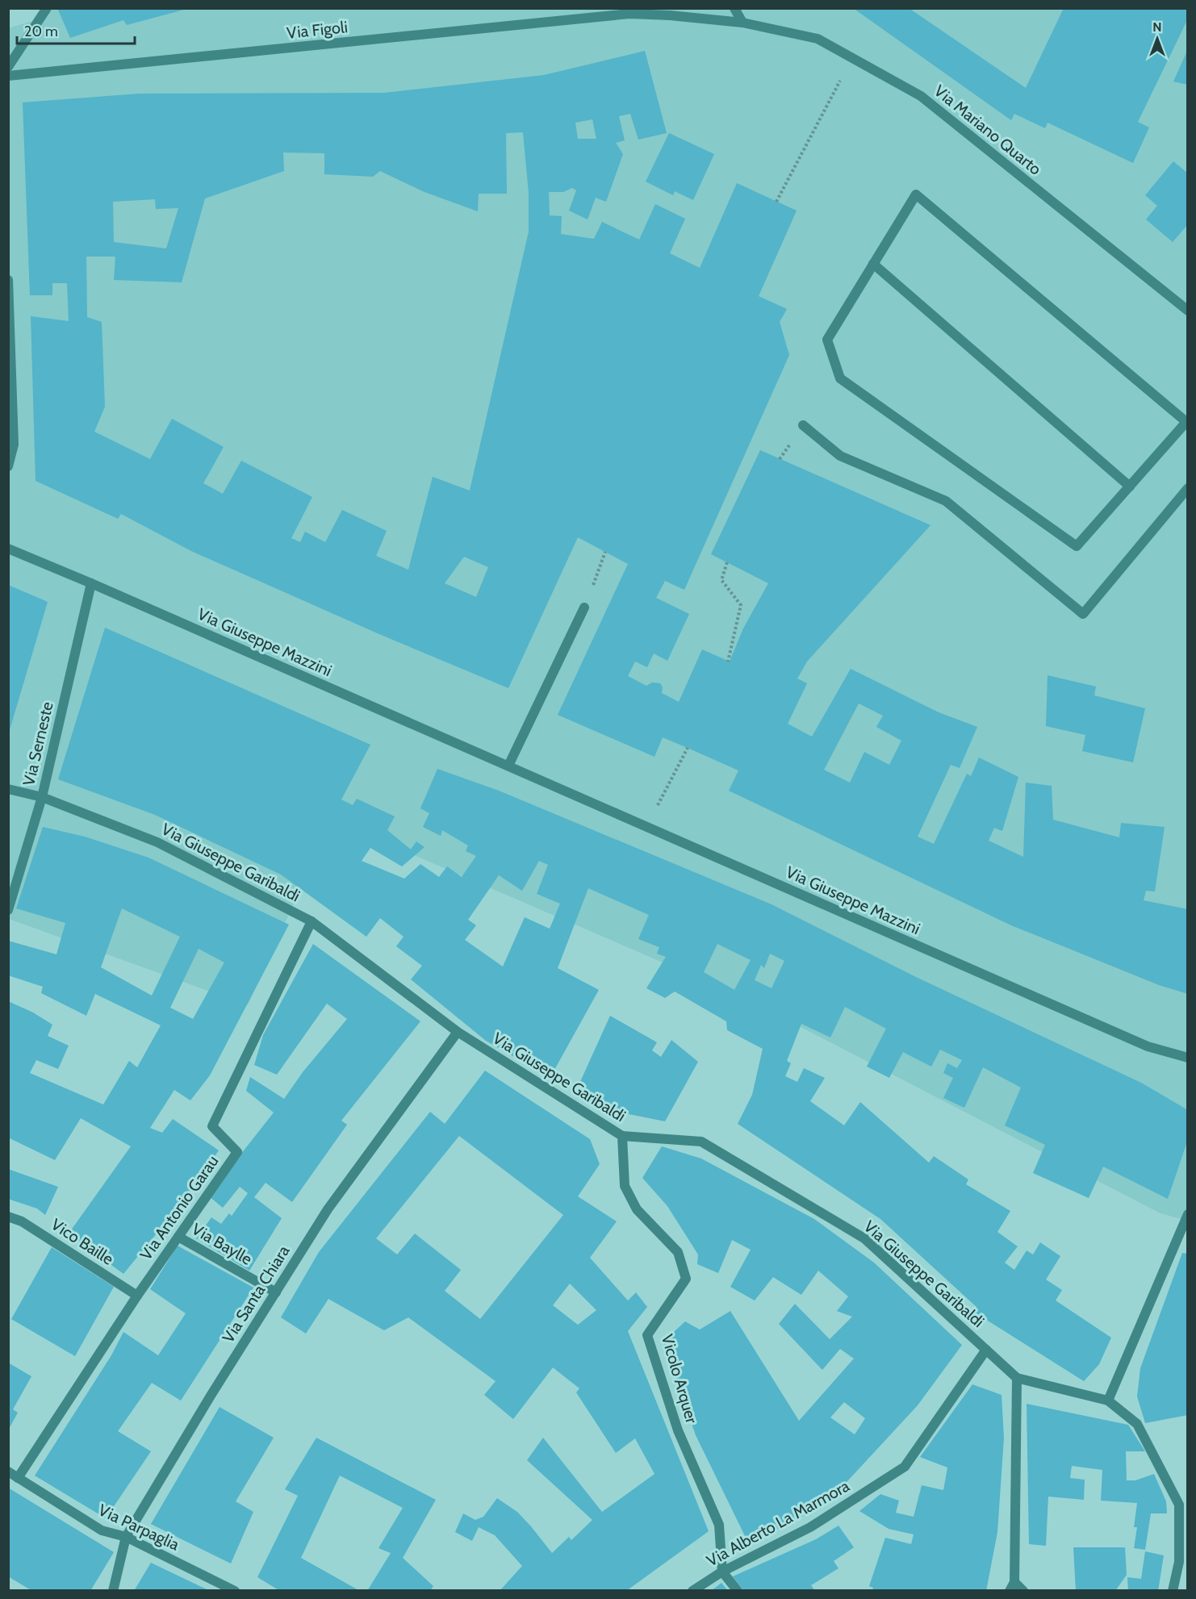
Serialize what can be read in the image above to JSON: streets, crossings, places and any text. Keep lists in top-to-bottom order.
{
  "streets": {
    "street": [
      "Via Figoli",
      "Via Mariano Quarto",
      "Via Giuseppe Mazzini",
      "Via Serneste",
      "Via Giuseppe Garibaldi",
      "Via Antonio Garau",
      "Vico Baille",
      "Via Baylle",
      "Via Santa Chiara",
      "Vicolo Arquer",
      "Via Alberto La Marmora",
      "Via Parpaglia"
    ]
  },
  "crossings": [
    ["Via Figoli", "Via Mariano Quarto"],
    ["Via Giuseppe Mazzini", "Via Serneste"],
    ["Via Serneste", "Via Giuseppe Garibaldi"],
    ["Via Giuseppe Garibaldi", "Via Antonio Garau"],
    ["Via Giuseppe Garibaldi", "Via Santa Chiara"],
    ["Via Giuseppe Garibaldi", "Vicolo Arquer"],
    ["Via Giuseppe Garibaldi", "Via Alberto La Marmora"],
    ["Via Antonio Garau", "Vico Baille"],
    ["Via Antonio Garau", "Via Baylle"],
    ["Via Antonio Garau", "Via Parpaglia"],
    ["Via Baylle", "Via Santa Chiara"],
    ["Via Santa Chiara", "Via Parpaglia"],
    ["Vicolo Arquer", "Via Alberto La Marmora"]
  ],
  "scale_bar": "20 m",
  "north": "top"
}
